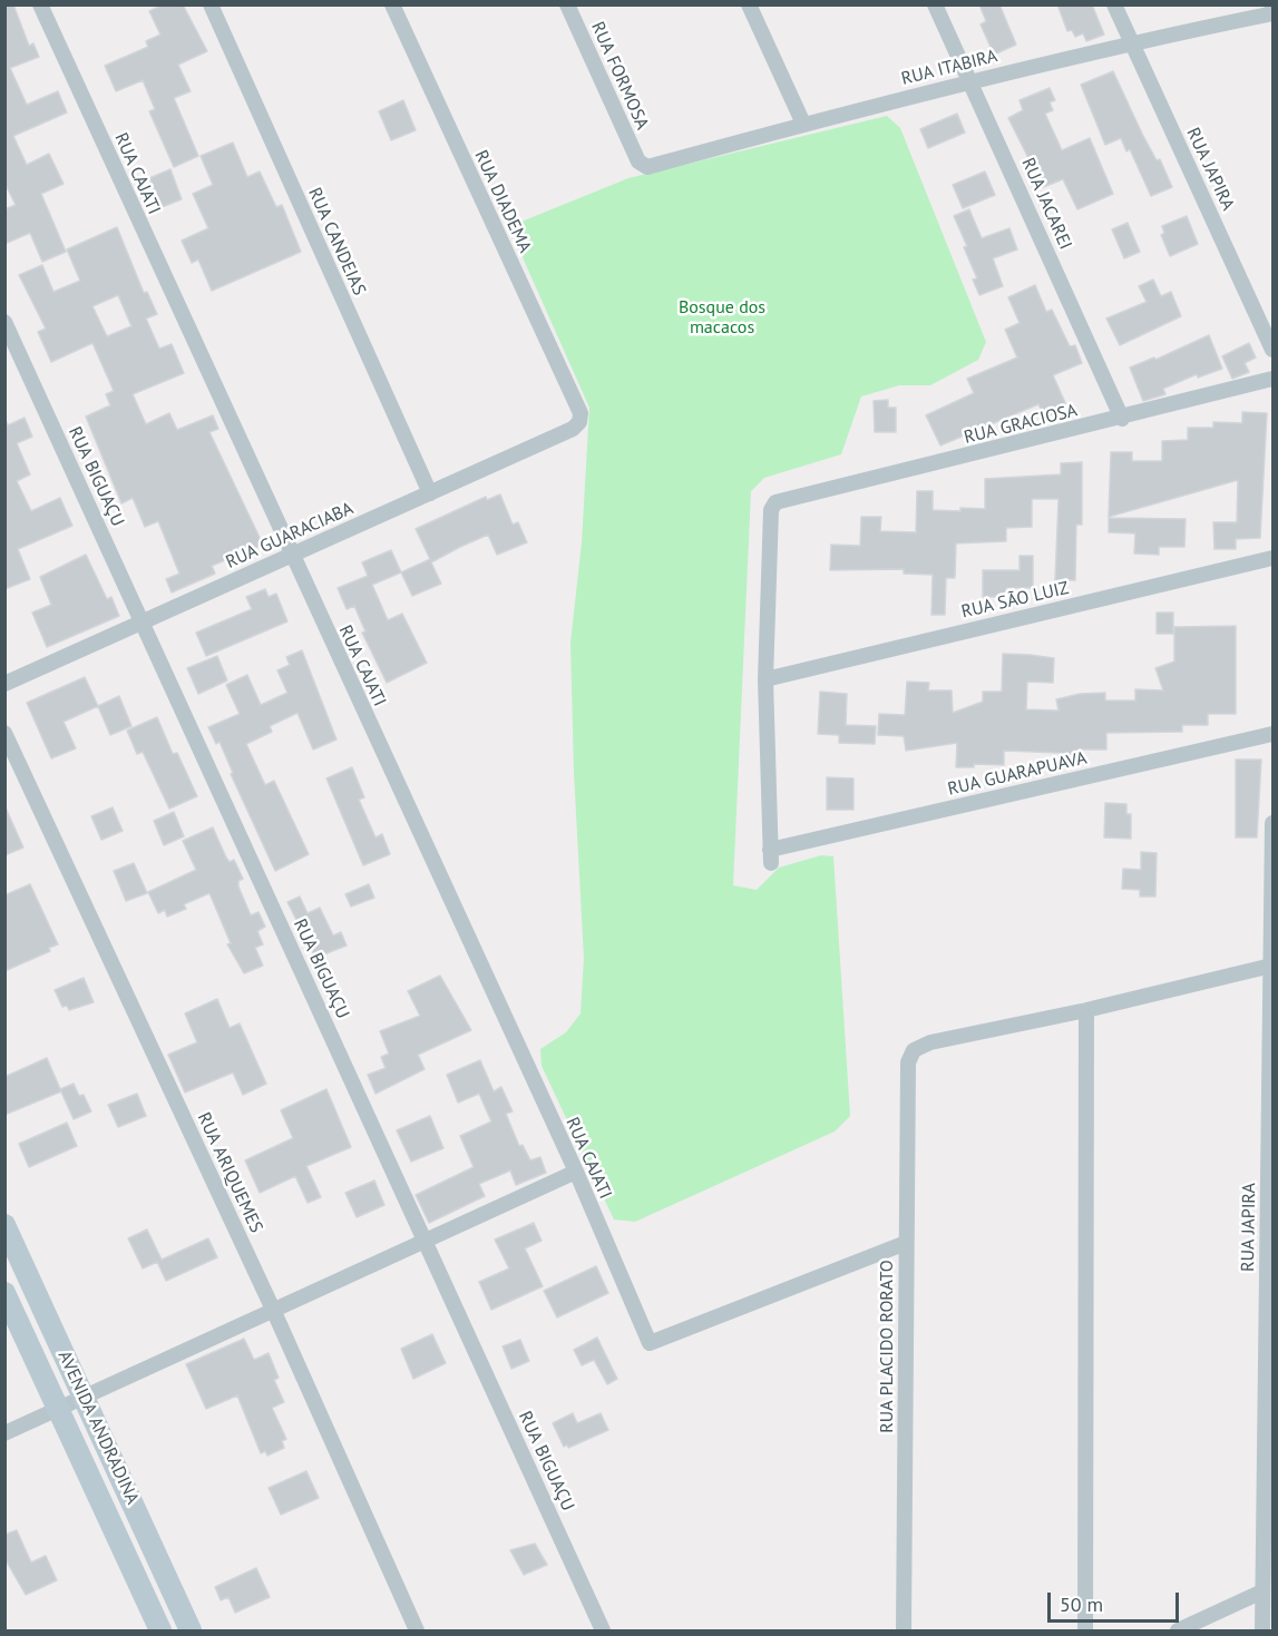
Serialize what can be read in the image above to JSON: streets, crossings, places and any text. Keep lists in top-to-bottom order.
{
  "streets": {
    "main road": ["AVENIDA ANDRADINA"],
    "street": [
      "RUA ITABIRA",
      "RUA FORMOSA",
      "RUA JAPIRA",
      "RUA CAJATI",
      "RUA DIADEMA",
      "RUA JACAREI",
      "RUA CANDEIAS",
      "RUA GRACIOSA",
      "RUA BIGUAÇU",
      "RUA GUARACIABA",
      "RUA SÃO LUIZ",
      "RUA GUARAPUAVA",
      "RUA ARIQUEMES",
      "RUA PLACIDO RORATO"
    ]
  },
  "crossings": [
    ["RUA ITABIRA", "RUA FORMOSA"],
    ["RUA ITABIRA", "RUA JAPIRA"],
    ["RUA ITABIRA", "RUA JACAREI"],
    ["RUA CAJATI", "RUA GUARACIABA"],
    ["RUA CAJATI", "RUA PLACIDO RORATO"],
    ["RUA DIADEMA", "RUA GUARACIABA"],
    ["RUA JACAREI", "RUA GRACIOSA"],
    ["RUA CANDEIAS", "RUA GUARACIABA"],
    ["RUA GRACIOSA", "RUA SÃO LUIZ"],
    ["RUA GRACIOSA", "RUA GUARAPUAVA"],
    ["RUA BIGUAÇU", "RUA GUARACIABA"],
    ["RUA SÃO LUIZ", "RUA GUARAPUAVA"]
  ],
  "parks": ["Bosque dos macacos"],
  "scale_bar": "50 m"
}
